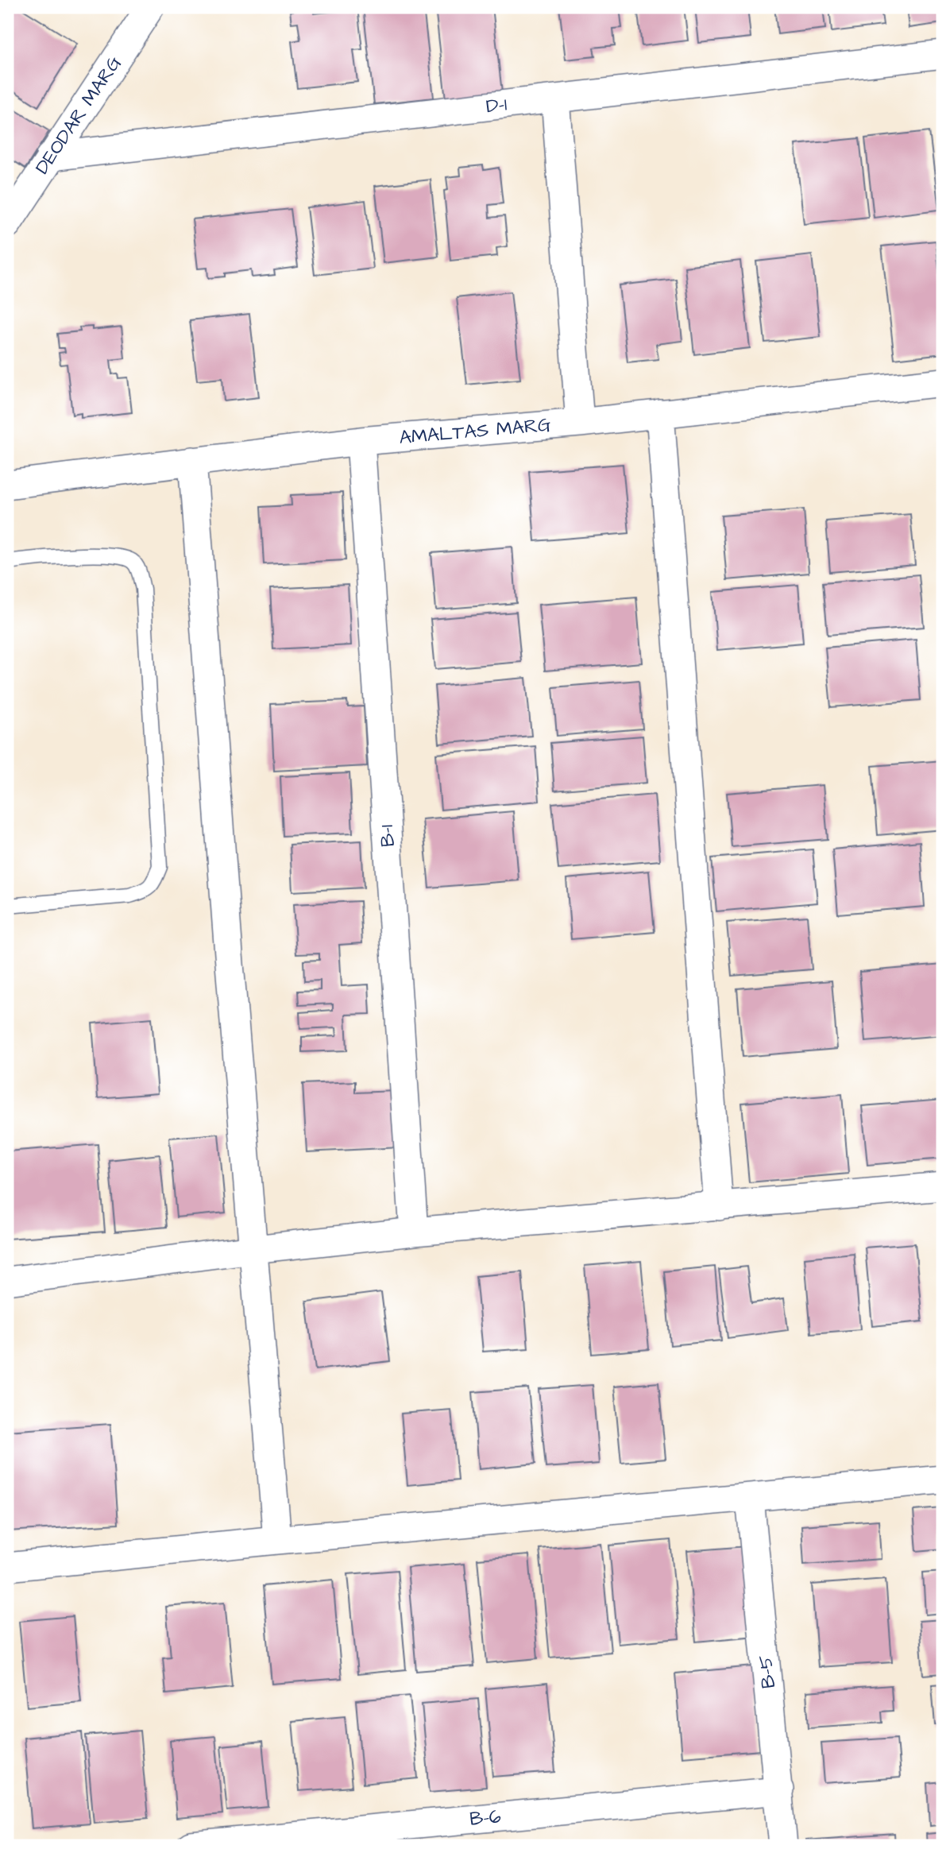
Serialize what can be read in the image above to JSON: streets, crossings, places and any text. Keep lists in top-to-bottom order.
{
  "streets": {
    "street": [
      "D-1",
      "DEODAR MARG",
      "AMALTAS MARG",
      "B-1",
      "B-5",
      "B-6"
    ]
  },
  "crossings": [
    ["D-1", "DEODAR MARG"],
    ["AMALTAS MARG", "B-1"],
    ["B-5", "B-6"]
  ]
}
